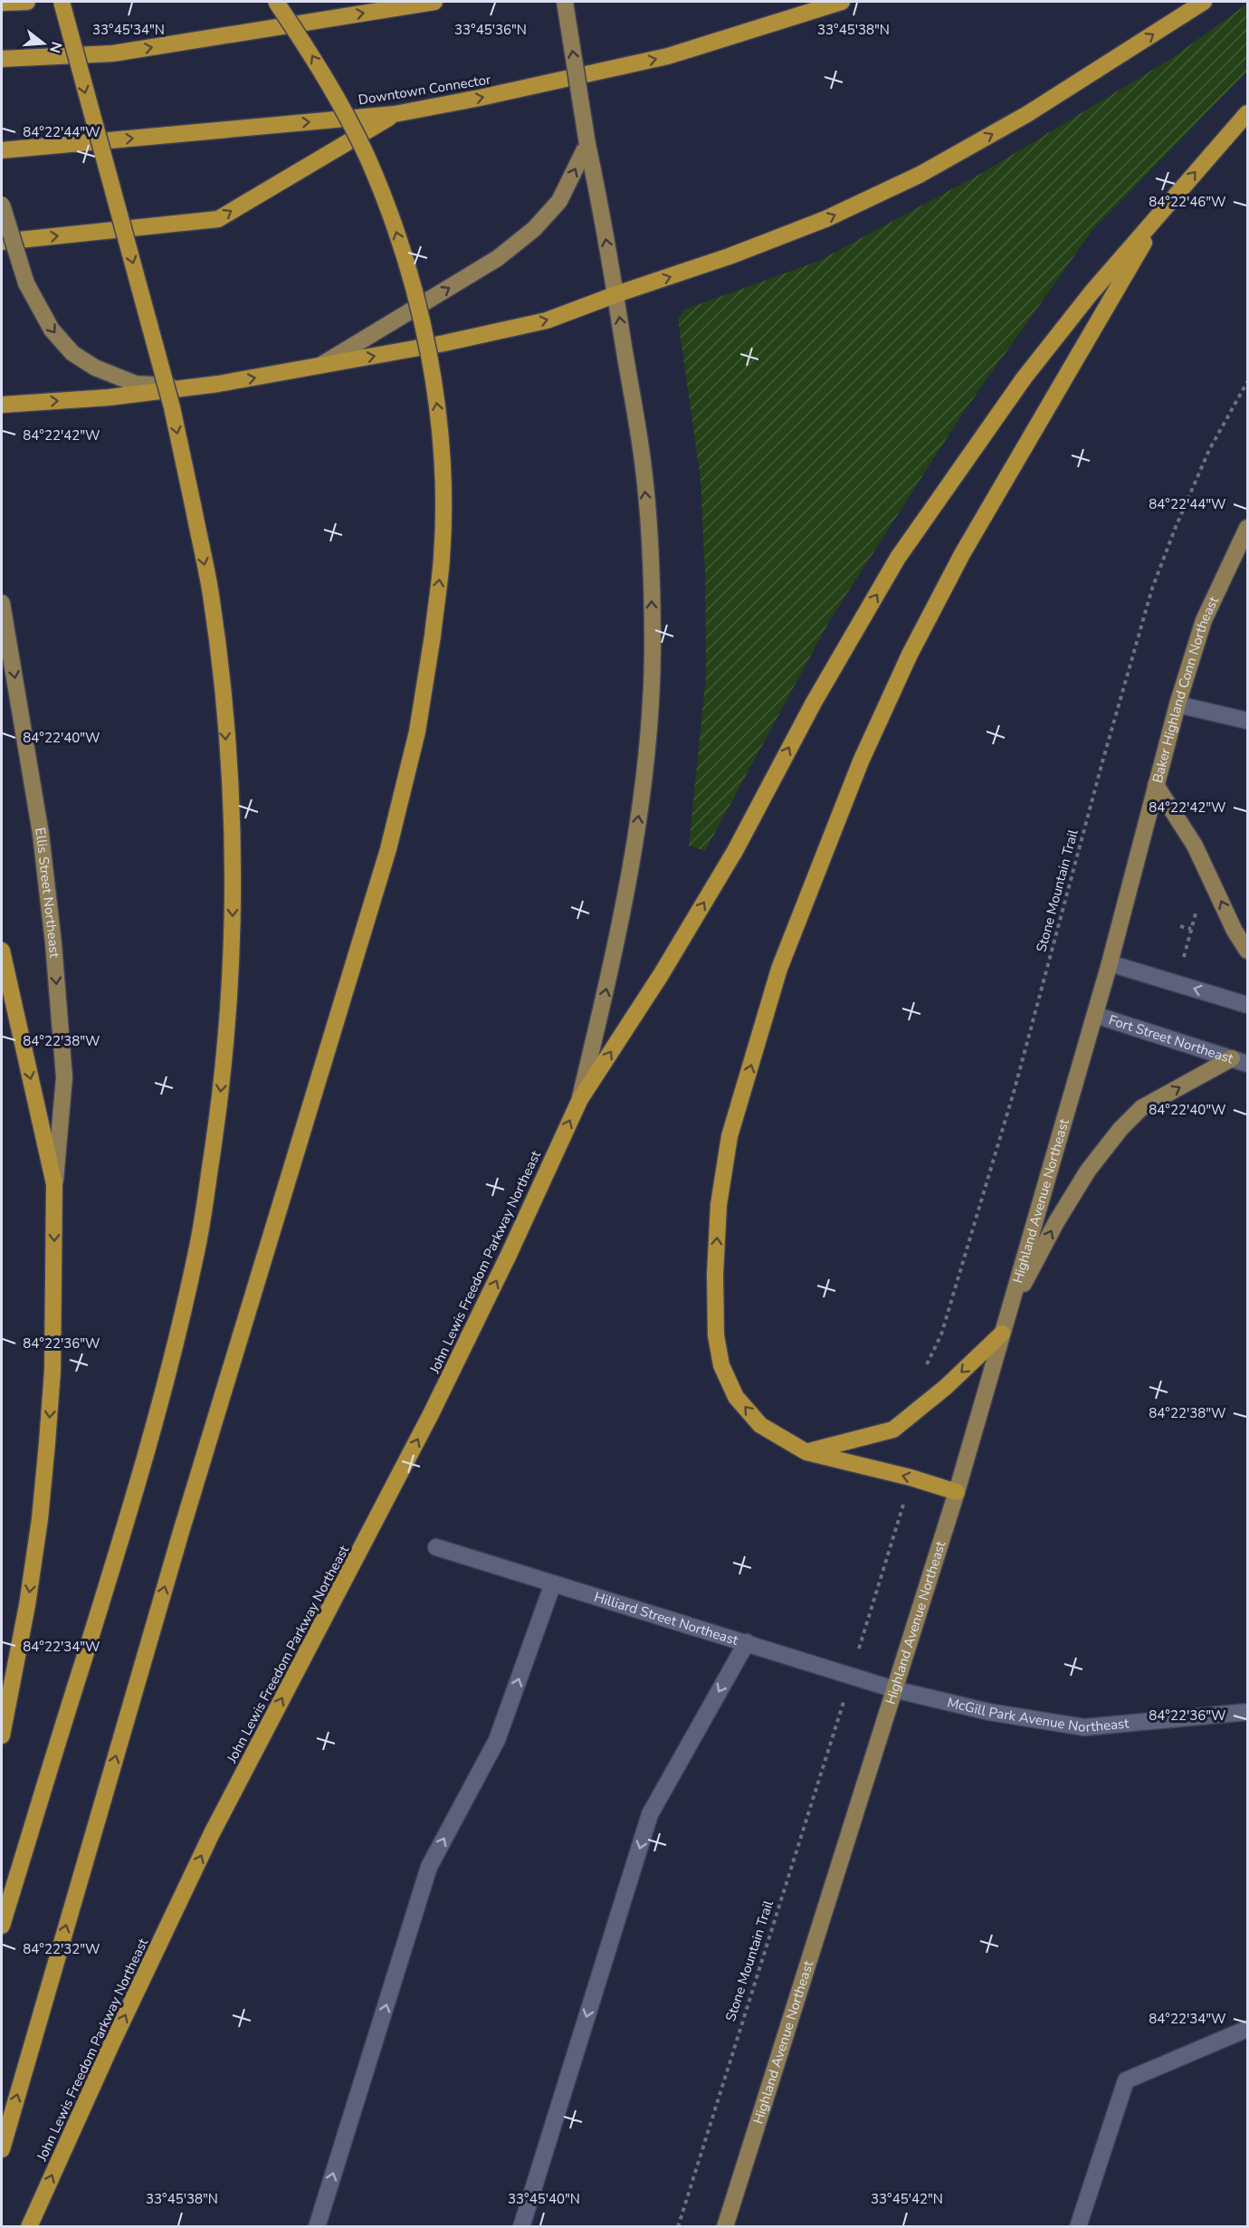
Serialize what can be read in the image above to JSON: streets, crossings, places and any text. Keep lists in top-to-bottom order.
{
  "streets": {
    "highway": ["Downtown Connector", "John Lewis Freedom Parkway Northeast"],
    "main road": ["Baker Highland Conn Northeast", "Ellis Street Northeast", "Highland Avenue Northeast"],
    "street": ["Fort Street Northeast", "Hilliard Street Northeast", "McGill Park Avenue Northeast"],
    "path": ["Stone Mountain Trail"]
  },
  "crossings": [
    ["Baker Highland Conn Northeast", "Fort Street Northeast"],
    ["Baker Highland Conn Northeast", "Highland Avenue Northeast"],
    ["Fort Street Northeast", "Highland Avenue Northeast"],
    ["Highland Avenue Northeast", "Hilliard Street Northeast"],
    ["Highland Avenue Northeast", "McGill Park Avenue Northeast"],
    ["Hilliard Street Northeast", "McGill Park Avenue Northeast"]
  ],
  "one_way": ["Ellis Street Northeast"],
  "north": "right",
  "coordinates": [
    "33°45'34\"N",
    "33°45'36\"N",
    "33°45'38\"N",
    "84°22'44\"W",
    "84°22'46\"W",
    "84°22'42\"W",
    "84°22'40\"W",
    "84°22'38\"W",
    "84°22'36\"W",
    "84°22'34\"W",
    "84°22'32\"W",
    "33°45'40\"N",
    "33°45'42\"N"
  ]
}
